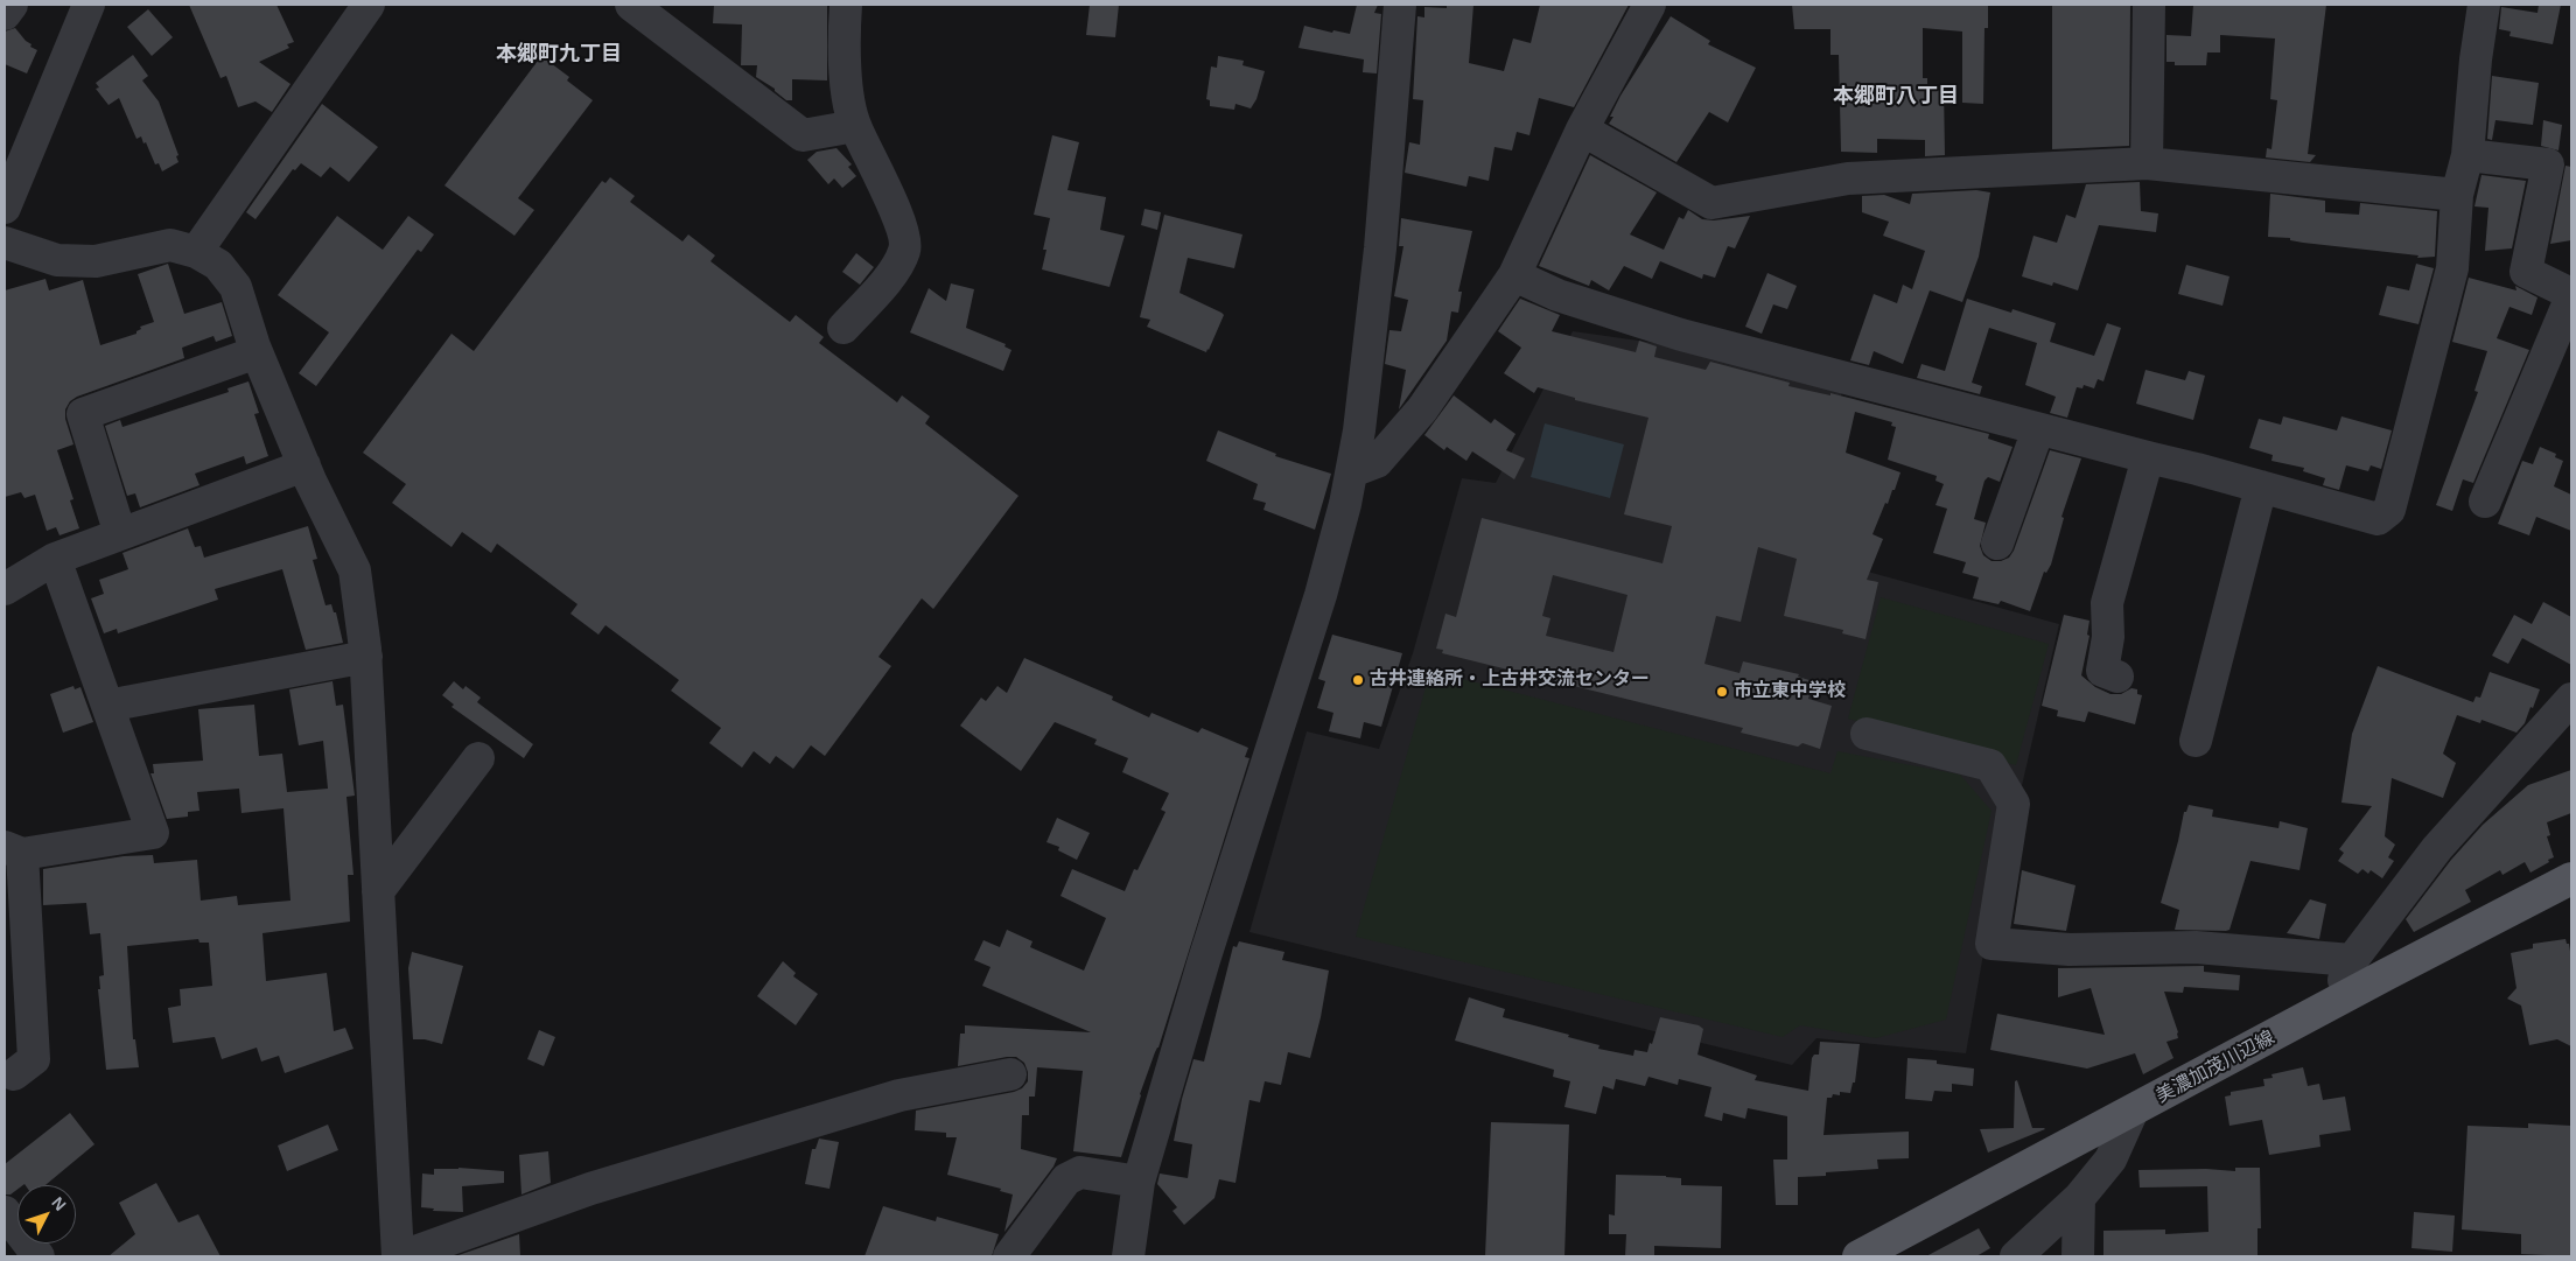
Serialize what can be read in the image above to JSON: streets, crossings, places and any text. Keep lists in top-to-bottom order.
{
  "streets": {
    "main road": ["美濃加茂川辺線"]
  },
  "districts": ["本郷町九丁目", "本郷町八丁目"],
  "places": ["古井連絡所・上古井交流センター", "市立東中学校"],
  "north": "top right"
}
